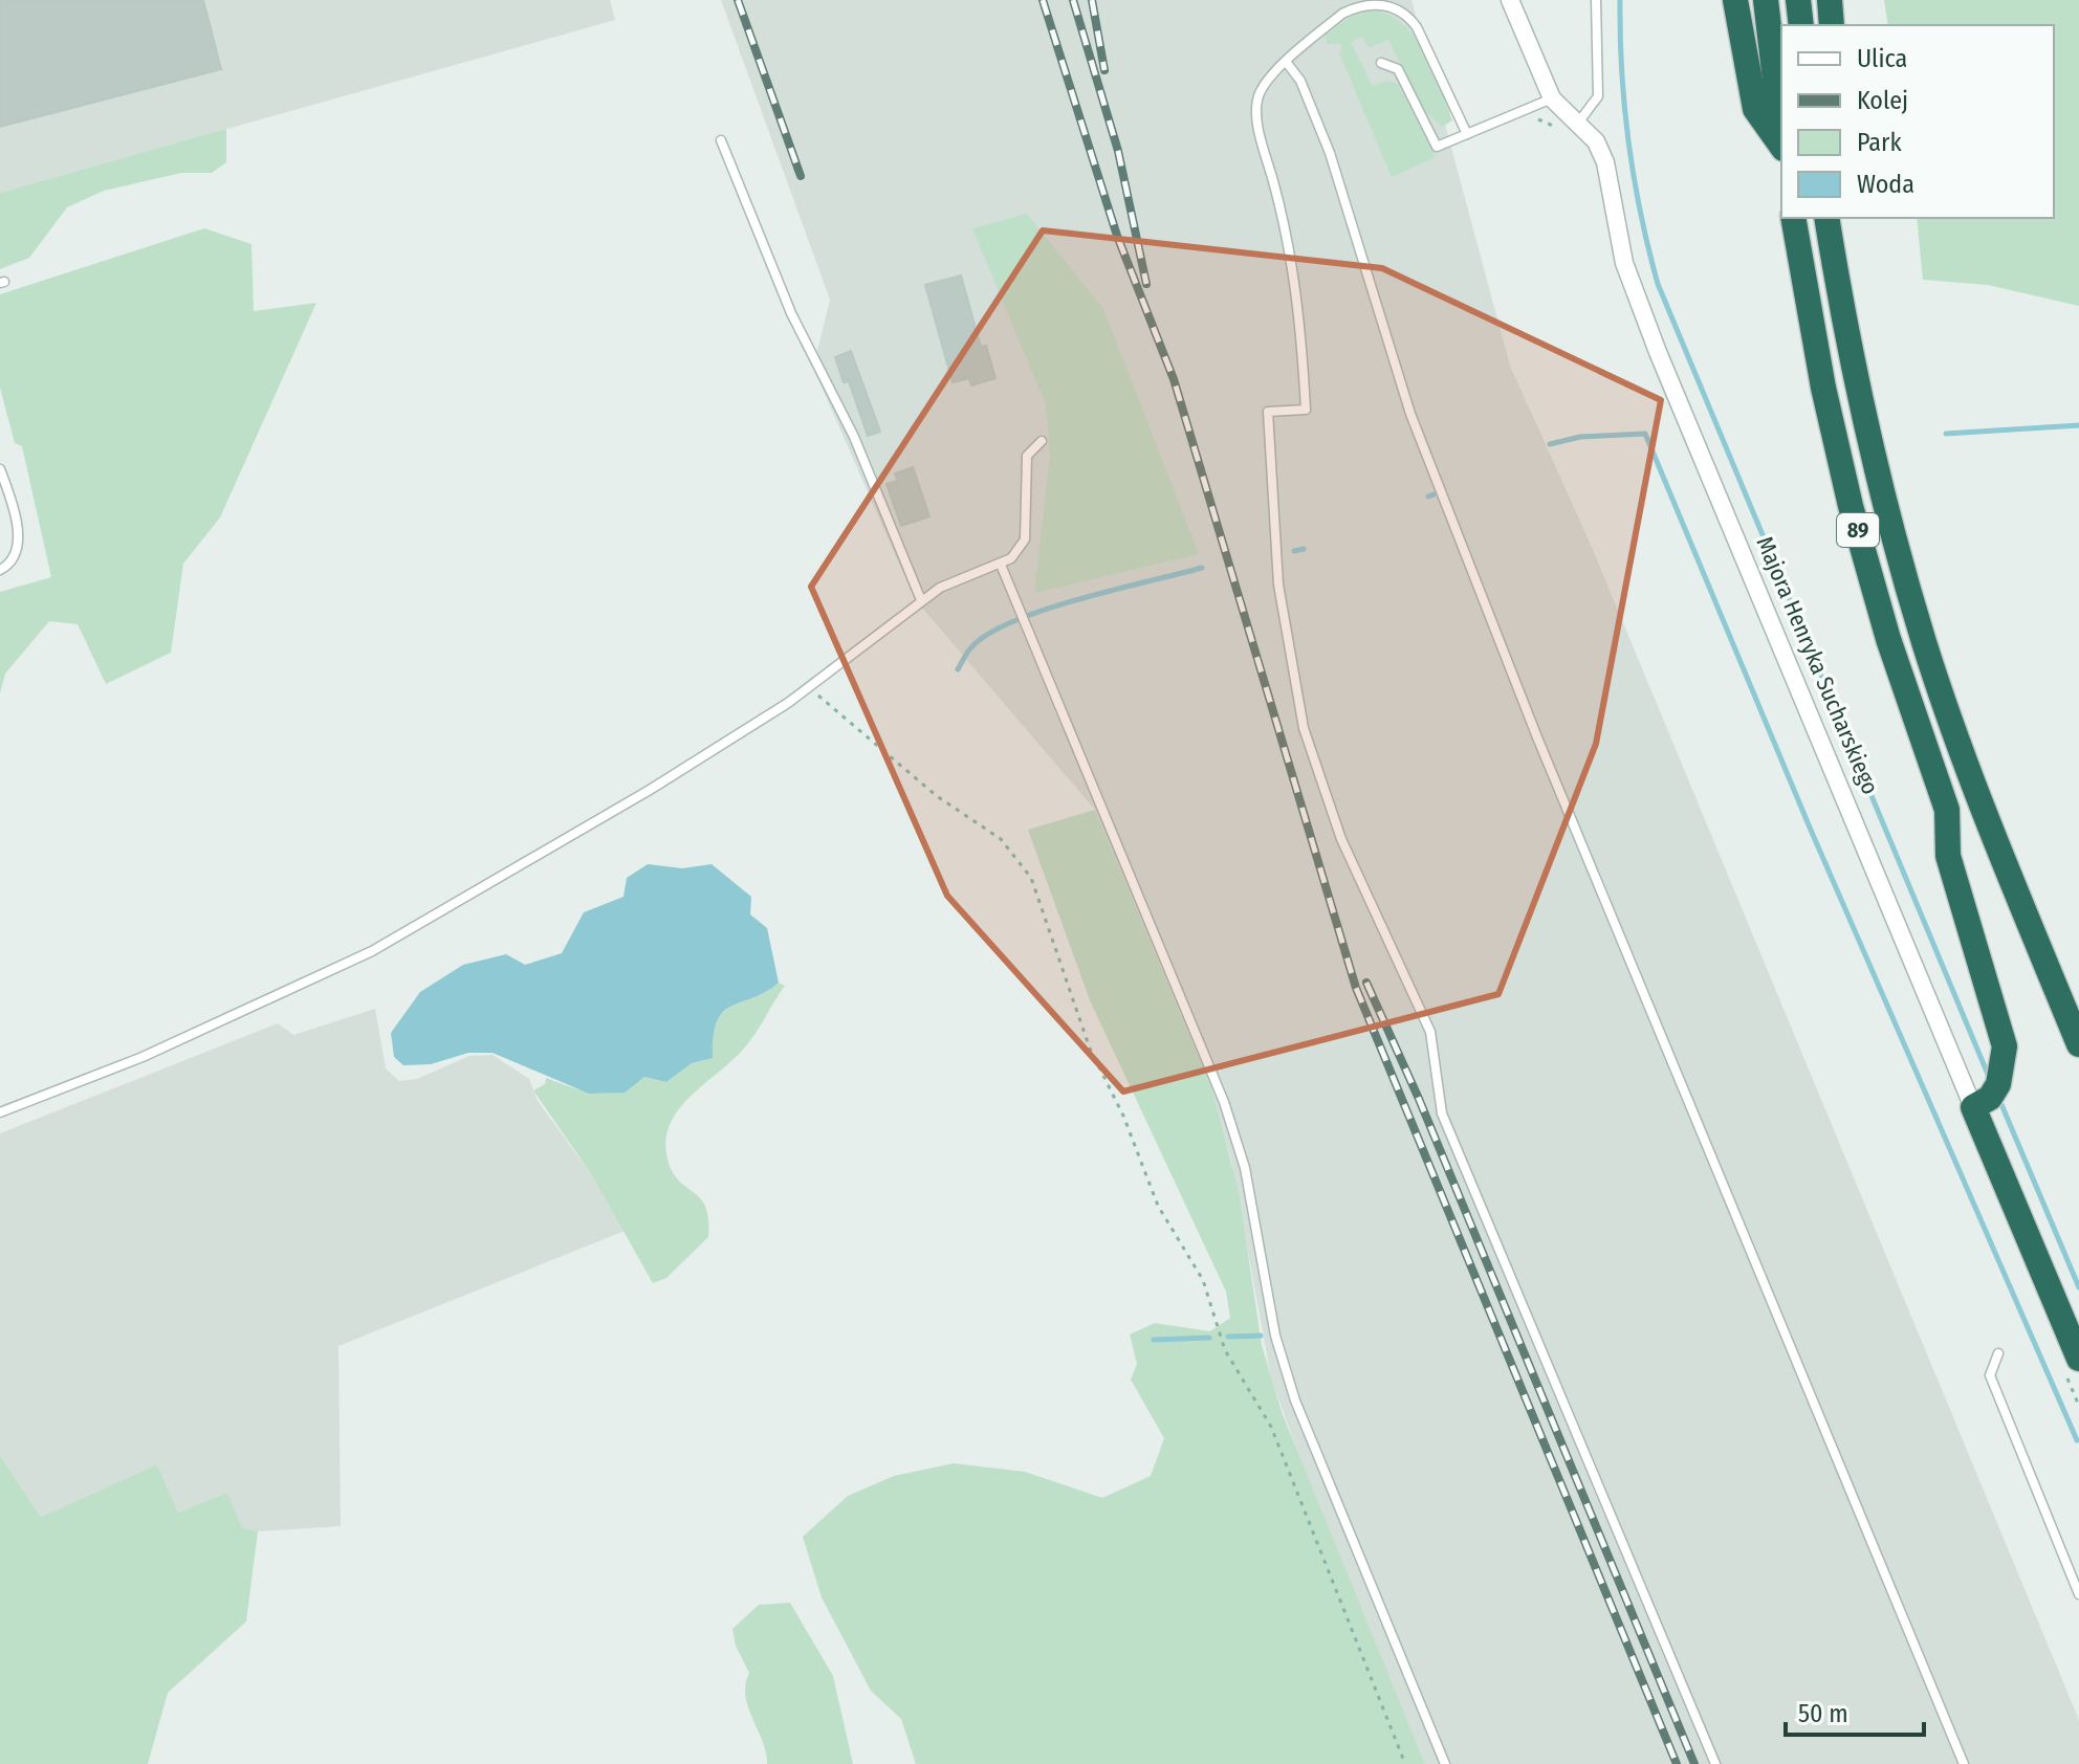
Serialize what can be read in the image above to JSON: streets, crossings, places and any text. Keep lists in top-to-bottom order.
{
  "streets": {
    "highway": ["89", "Majora Henryka Sucharskiego"]
  },
  "crossings": [
    ["89", "Majora Henryka Sucharskiego"]
  ],
  "legend": [
    "Ulica",
    "Kolej",
    "Park",
    "Woda"
  ],
  "scale_bar": "50 m"
}
